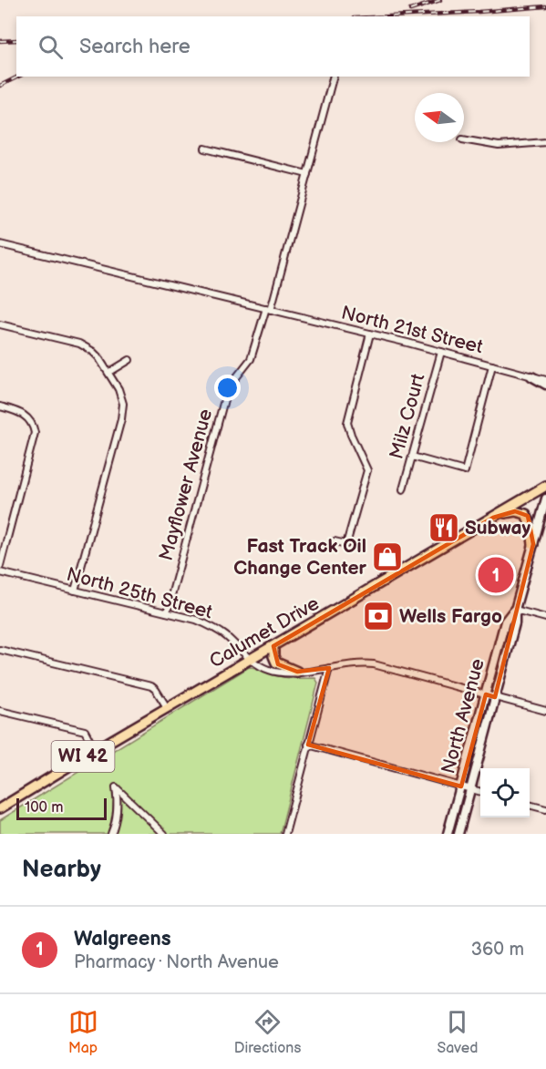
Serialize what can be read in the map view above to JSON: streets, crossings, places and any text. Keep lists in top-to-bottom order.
{
  "streets": {
    "main road": ["Calumet Drive", "North Avenue", "WI 42"],
    "street": [
      "North 21st Street",
      "Milz Court",
      "Mayflower Avenue",
      "North 25th Street"
    ]
  },
  "crossings": [
    ["North 21st Street", "Milz Court"],
    ["North 21st Street", "Mayflower Avenue"],
    ["Mayflower Avenue", "North 25th Street"],
    ["North 25th Street", "Calumet Drive"],
    ["North 25th Street", "North Avenue"]
  ],
  "places": {
    "restaurant": ["Subway"],
    "shop": ["Fast Track Oil Change Center"],
    "bank": ["Wells Fargo"]
  },
  "scale_bar": "100 m",
  "north": "left",
  "page": {
    "search": "Search here",
    "pins": "1",
    "scale": "100 m",
    "heading": "Nearby",
    "list": [
      {
        "mark": "1",
        "name": "Walgreens",
        "note": "Pharmacy · North Avenue",
        "value": "360 m"
      }
    ],
    "nav": ["Map", "Directions", "Saved"]
  }
}
